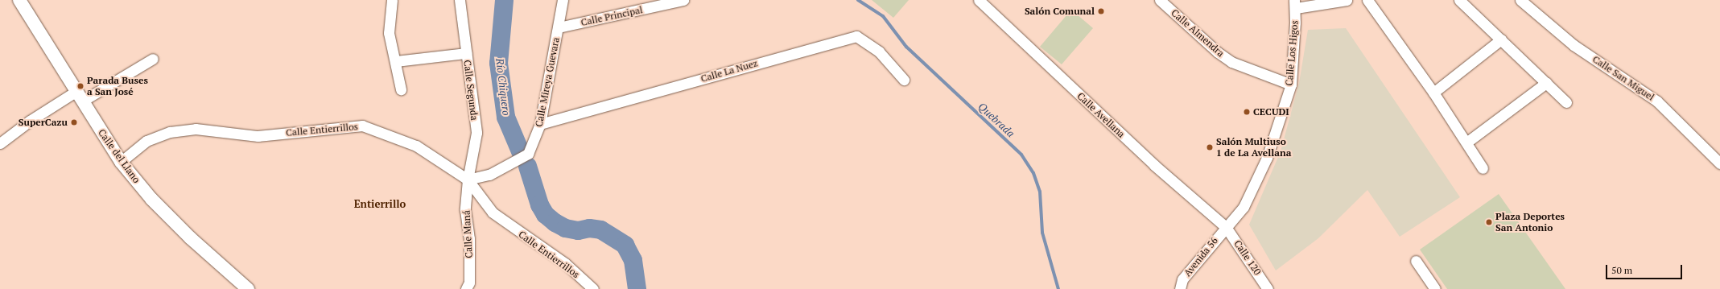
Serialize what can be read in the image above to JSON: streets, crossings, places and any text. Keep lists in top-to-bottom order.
{
  "streets": {
    "main road": ["Calle del Llano"],
    "street": [
      "Calle Principal",
      "Calle Almendra",
      "Calle Los Higos",
      "Calle La Nuez",
      "Calle San Miguel",
      "Calle Mireya Guevara",
      "Calle Segunda",
      "Calle Avellana",
      "Calle Entierrillos",
      "Calle Maná",
      "Avenida 56",
      "Calle 120"
    ]
  },
  "crossings": [
    ["Calle Principal", "Calle Mireya Guevara"],
    ["Calle Almendra", "Calle Los Higos"],
    ["Calle Los Higos", "Calle Avellana"],
    ["Calle Los Higos", "Avenida 56"],
    ["Calle Los Higos", "Calle 120"],
    ["Calle La Nuez", "Calle Mireya Guevara"],
    ["Calle Mireya Guevara", "Calle Segunda"],
    ["Calle Mireya Guevara", "Calle Entierrillos"],
    ["Calle Mireya Guevara", "Calle Maná"],
    ["Calle Segunda", "Calle Entierrillos"],
    ["Calle Segunda", "Calle Maná"],
    ["Calle Avellana", "Avenida 56"],
    ["Calle Avellana", "Calle 120"],
    ["Calle Entierrillos", "Calle del Llano"],
    ["Calle Entierrillos", "Calle Maná"],
    ["Avenida 56", "Calle 120"]
  ],
  "districts": ["Entierrillo"],
  "water": ["Río Chiquero", "Quebrada"],
  "places": [
    "Salón Comunal",
    "Parada Buses a San José",
    "CECUDI",
    "SuperCazu",
    "Salón Multiuso 1 de La Avellana",
    "Plaza Deportes San Antonio"
  ],
  "scale_bar": "50 m"
}
